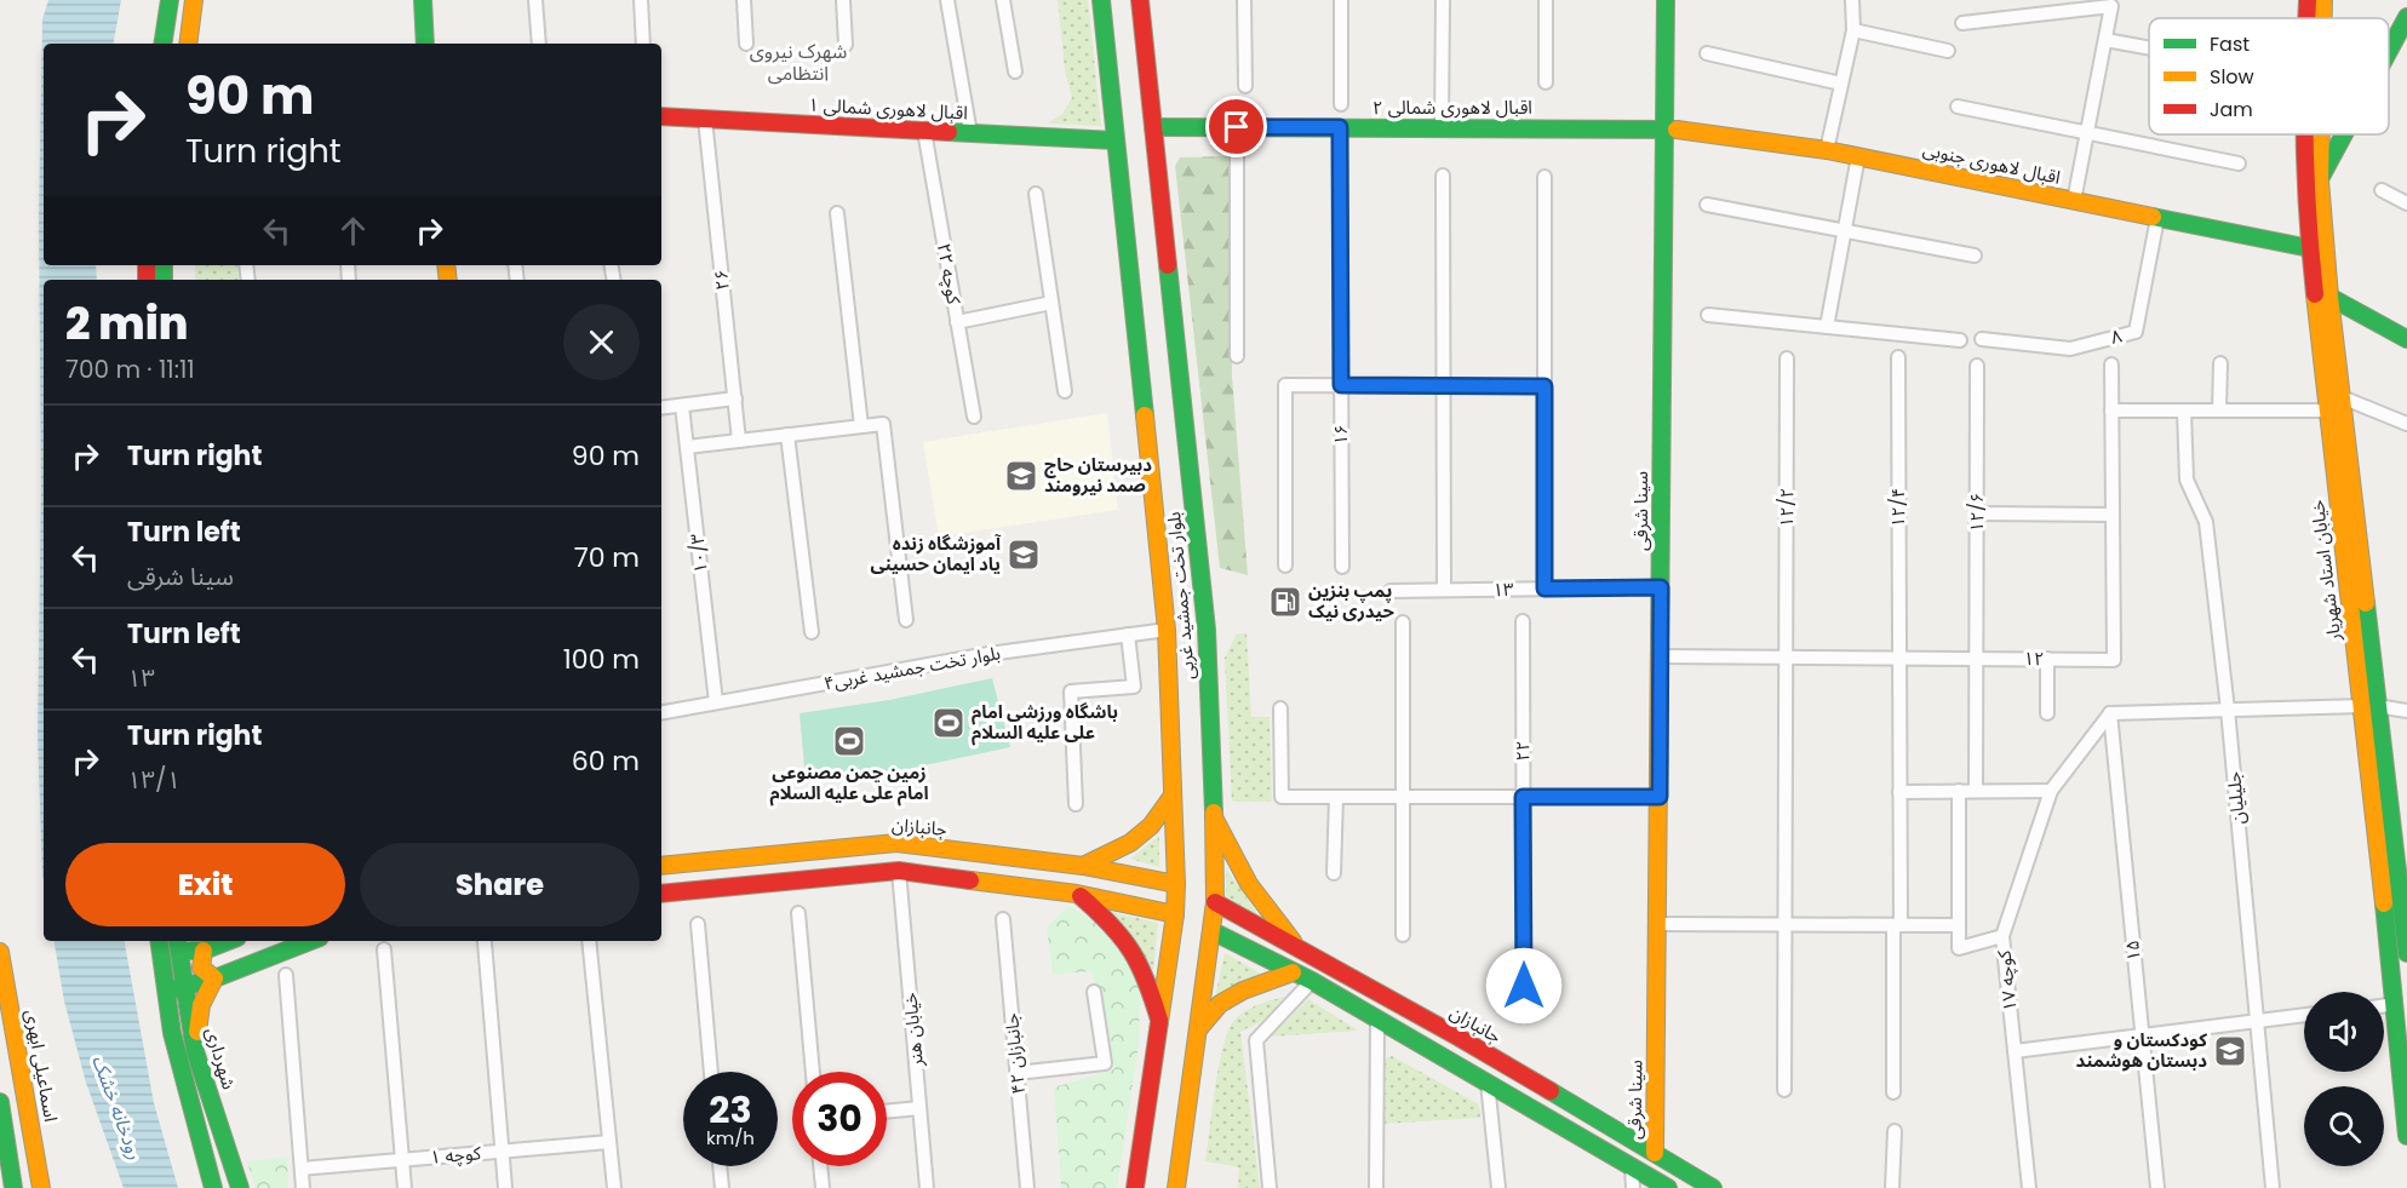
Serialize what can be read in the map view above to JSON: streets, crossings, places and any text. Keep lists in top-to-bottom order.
{
  "streets": {
    "street": [
      "اقبال لاهوری شمالی ۲",
      "اقبال لاهوری شمالی ۱",
      "اقبال لاهوری جنوبی",
      "کوچه ۲۲",
      "۲۶",
      "۸",
      "۱۶",
      "۱۲/۲",
      "۱۲/۴",
      "سینا شرقی",
      "۱۲/۶",
      "۱۰/۳",
      "خیابان استاد شهریار",
      "۱۳",
      "بلوار تخت جمشید غربی",
      "۱۲",
      "بلوار تخت جمشید غربی۴",
      "۲۲",
      "جلیلیان",
      "جانبازان",
      "۱۵",
      "کوچه ۱۷",
      "خیابان هنر",
      "۴۲ جانبازان",
      "شهرداری",
      "اسماعیلی ابهری",
      "کوچه ۱"
    ]
  },
  "crossings": [
    ["اقبال لاهوری شمالی ۲", "اقبال لاهوری جنوبی"],
    ["اقبال لاهوری شمالی ۲", "۱۶"],
    ["اقبال لاهوری شمالی ۲", "سینا شرقی"],
    ["اقبال لاهوری شمالی ۲", "بلوار تخت جمشید غربی"],
    ["اقبال لاهوری شمالی ۱", "کوچه ۲۲"],
    ["اقبال لاهوری شمالی ۱", "۲۶"],
    ["اقبال لاهوری شمالی ۱", "بلوار تخت جمشید غربی"],
    ["اقبال لاهوری جنوبی", "۸"],
    ["اقبال لاهوری جنوبی", "سینا شرقی"],
    ["اقبال لاهوری جنوبی", "خیابان استاد شهریار"],
    ["۱۲/۲", "۱۲"],
    ["۱۲/۴", "۱۲"],
    ["سینا شرقی", "۱۳"],
    ["سینا شرقی", "۱۲"],
    ["سینا شرقی", "جانبازان"],
    ["۱۲/۶", "۱۲"],
    ["۱۰/۳", "بلوار تخت جمشید غربی۴"],
    ["بلوار تخت جمشید غربی", "بلوار تخت جمشید غربی۴"],
    ["بلوار تخت جمشید غربی", "جانبازان"],
    ["۱۵", "کوچه ۱۷"]
  ],
  "districts": ["شهرک نیروی انتظامی"],
  "water": ["رودخانه خشک"],
  "places": {
    "school or university": ["دبیرستان حاج صمد نیرومند", "آموزشگاه زنده یاد ایمان حسینی", "کودکستان و دبستان هوشمند"],
    "fuel station": ["پمپ بنزین حیدری نیک"],
    "sports": ["باشگاه ورزشی امام علی علیه السلام", "زمین چمن مصنوعی امام علی علیه السلام"]
  },
  "legend": ["Fast", "Slow", "Jam"],
  "page": {
    "turn": ["90 m", "Turn right"],
    "heading": ["2 min", "700 m · 11:11"],
    "list": [
      {
        "name": "Turn right",
        "value": "90 m"
      },
      {
        "name": "Turn left",
        "note": "سینا شرقی",
        "value": "70 m"
      },
      {
        "name": "Turn left",
        "note": "۱۳",
        "value": "100 m"
      },
      {
        "name": "Turn right",
        "note": "۱۳/۱",
        "value": "60 m"
      }
    ],
    "buttons": ["Exit", "Share"],
    "speed": "23 km/h",
    "limit": "30"
  }
}
